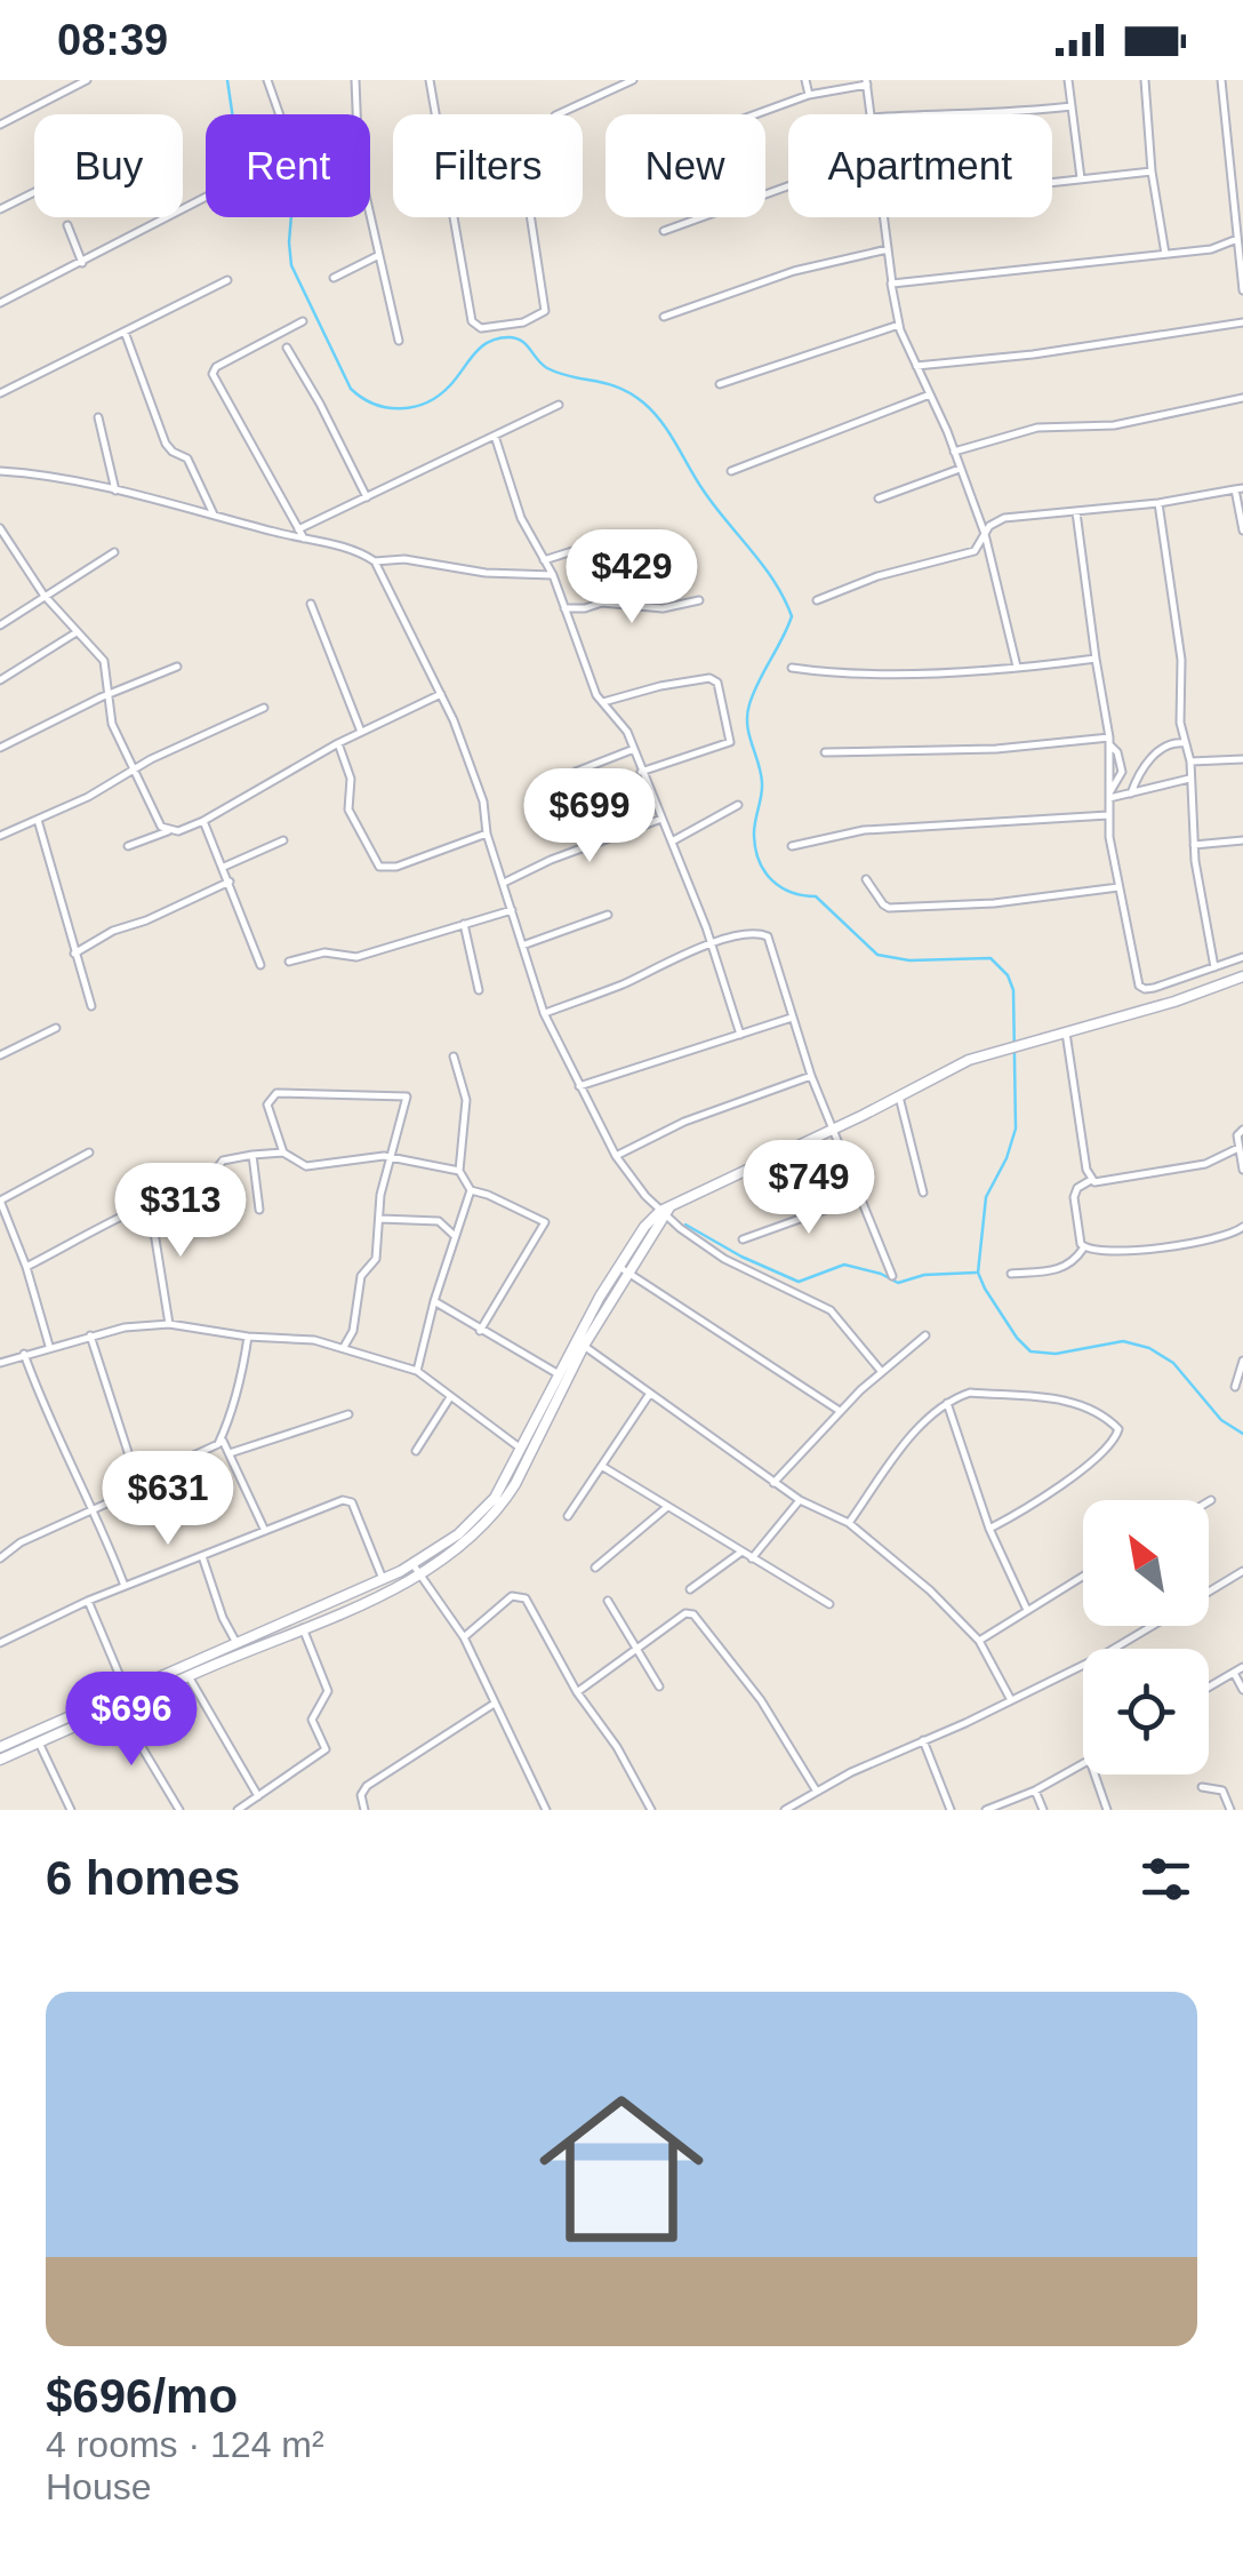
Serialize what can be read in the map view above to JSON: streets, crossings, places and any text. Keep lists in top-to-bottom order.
{
  "north": "top left",
  "page": {
    "status": "08:39",
    "chip": [
      "Buy",
      "Rent",
      "Filters",
      "New",
      "Apartment"
    ],
    "price": [
      "$429",
      "$699",
      "$749",
      "$313",
      "$631",
      "$696"
    ],
    "heading": "6 homes",
    "list": [
      {
        "name": "$696/mo",
        "note": "4 rooms · 124 m² · House"
      }
    ]
  }
}
